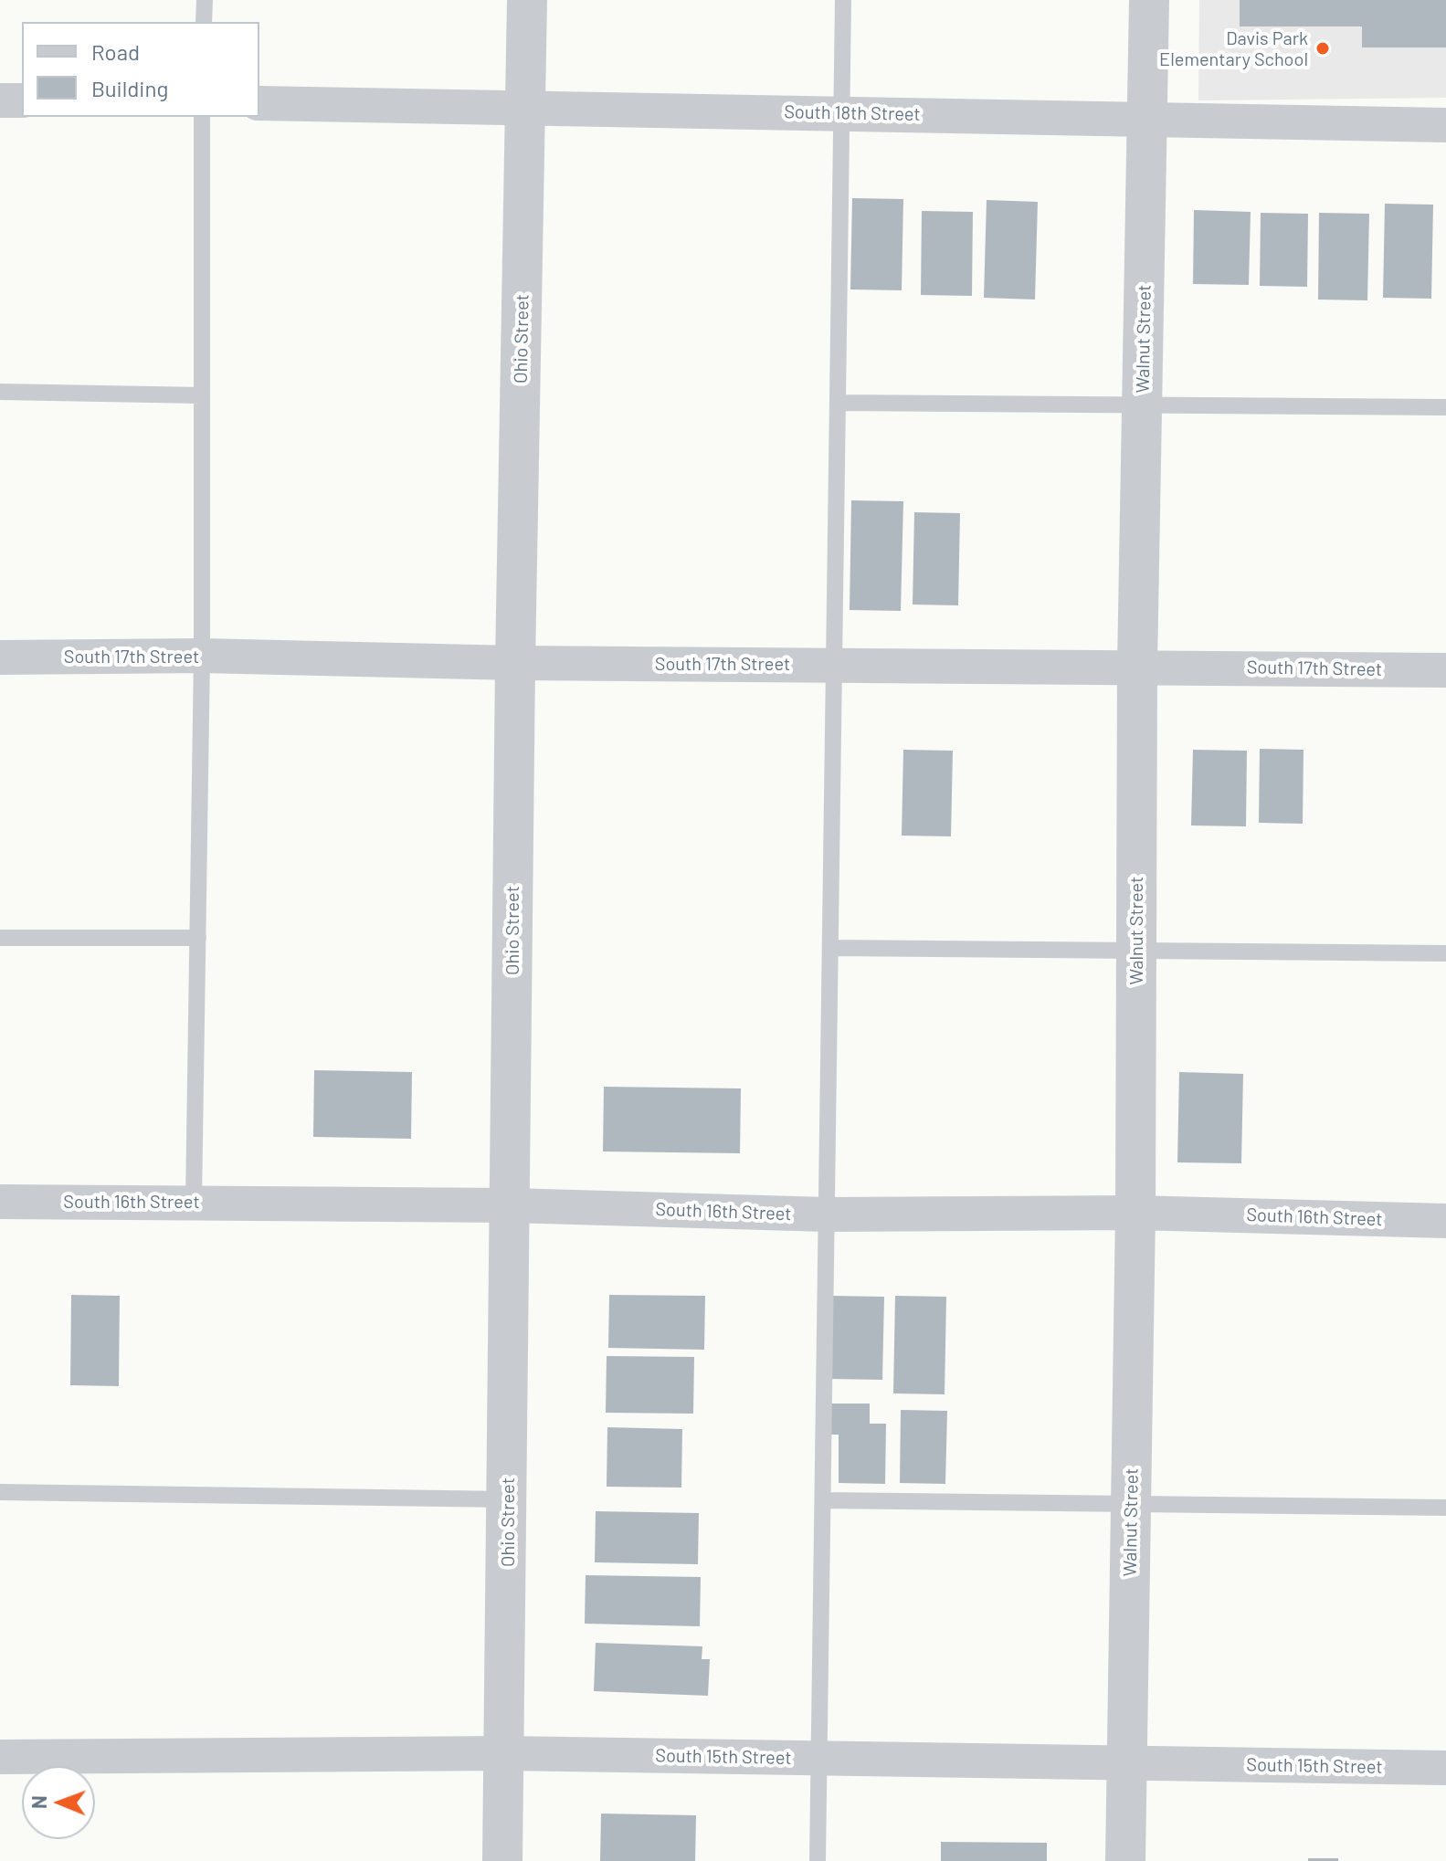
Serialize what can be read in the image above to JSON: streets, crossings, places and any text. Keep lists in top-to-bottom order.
{
  "streets": {
    "street": [
      "South 18th Street",
      "Ohio Street",
      "Walnut Street",
      "South 17th Street",
      "South 16th Street",
      "South 15th Street"
    ]
  },
  "crossings": [
    ["South 18th Street", "Ohio Street"],
    ["South 18th Street", "Walnut Street"],
    ["Ohio Street", "South 17th Street"],
    ["Ohio Street", "South 16th Street"],
    ["Ohio Street", "South 15th Street"],
    ["Walnut Street", "South 17th Street"],
    ["Walnut Street", "South 16th Street"],
    ["Walnut Street", "South 15th Street"]
  ],
  "places": ["Davis Park Elementary School"],
  "legend": ["Road", "Building"],
  "north": "left"
}
